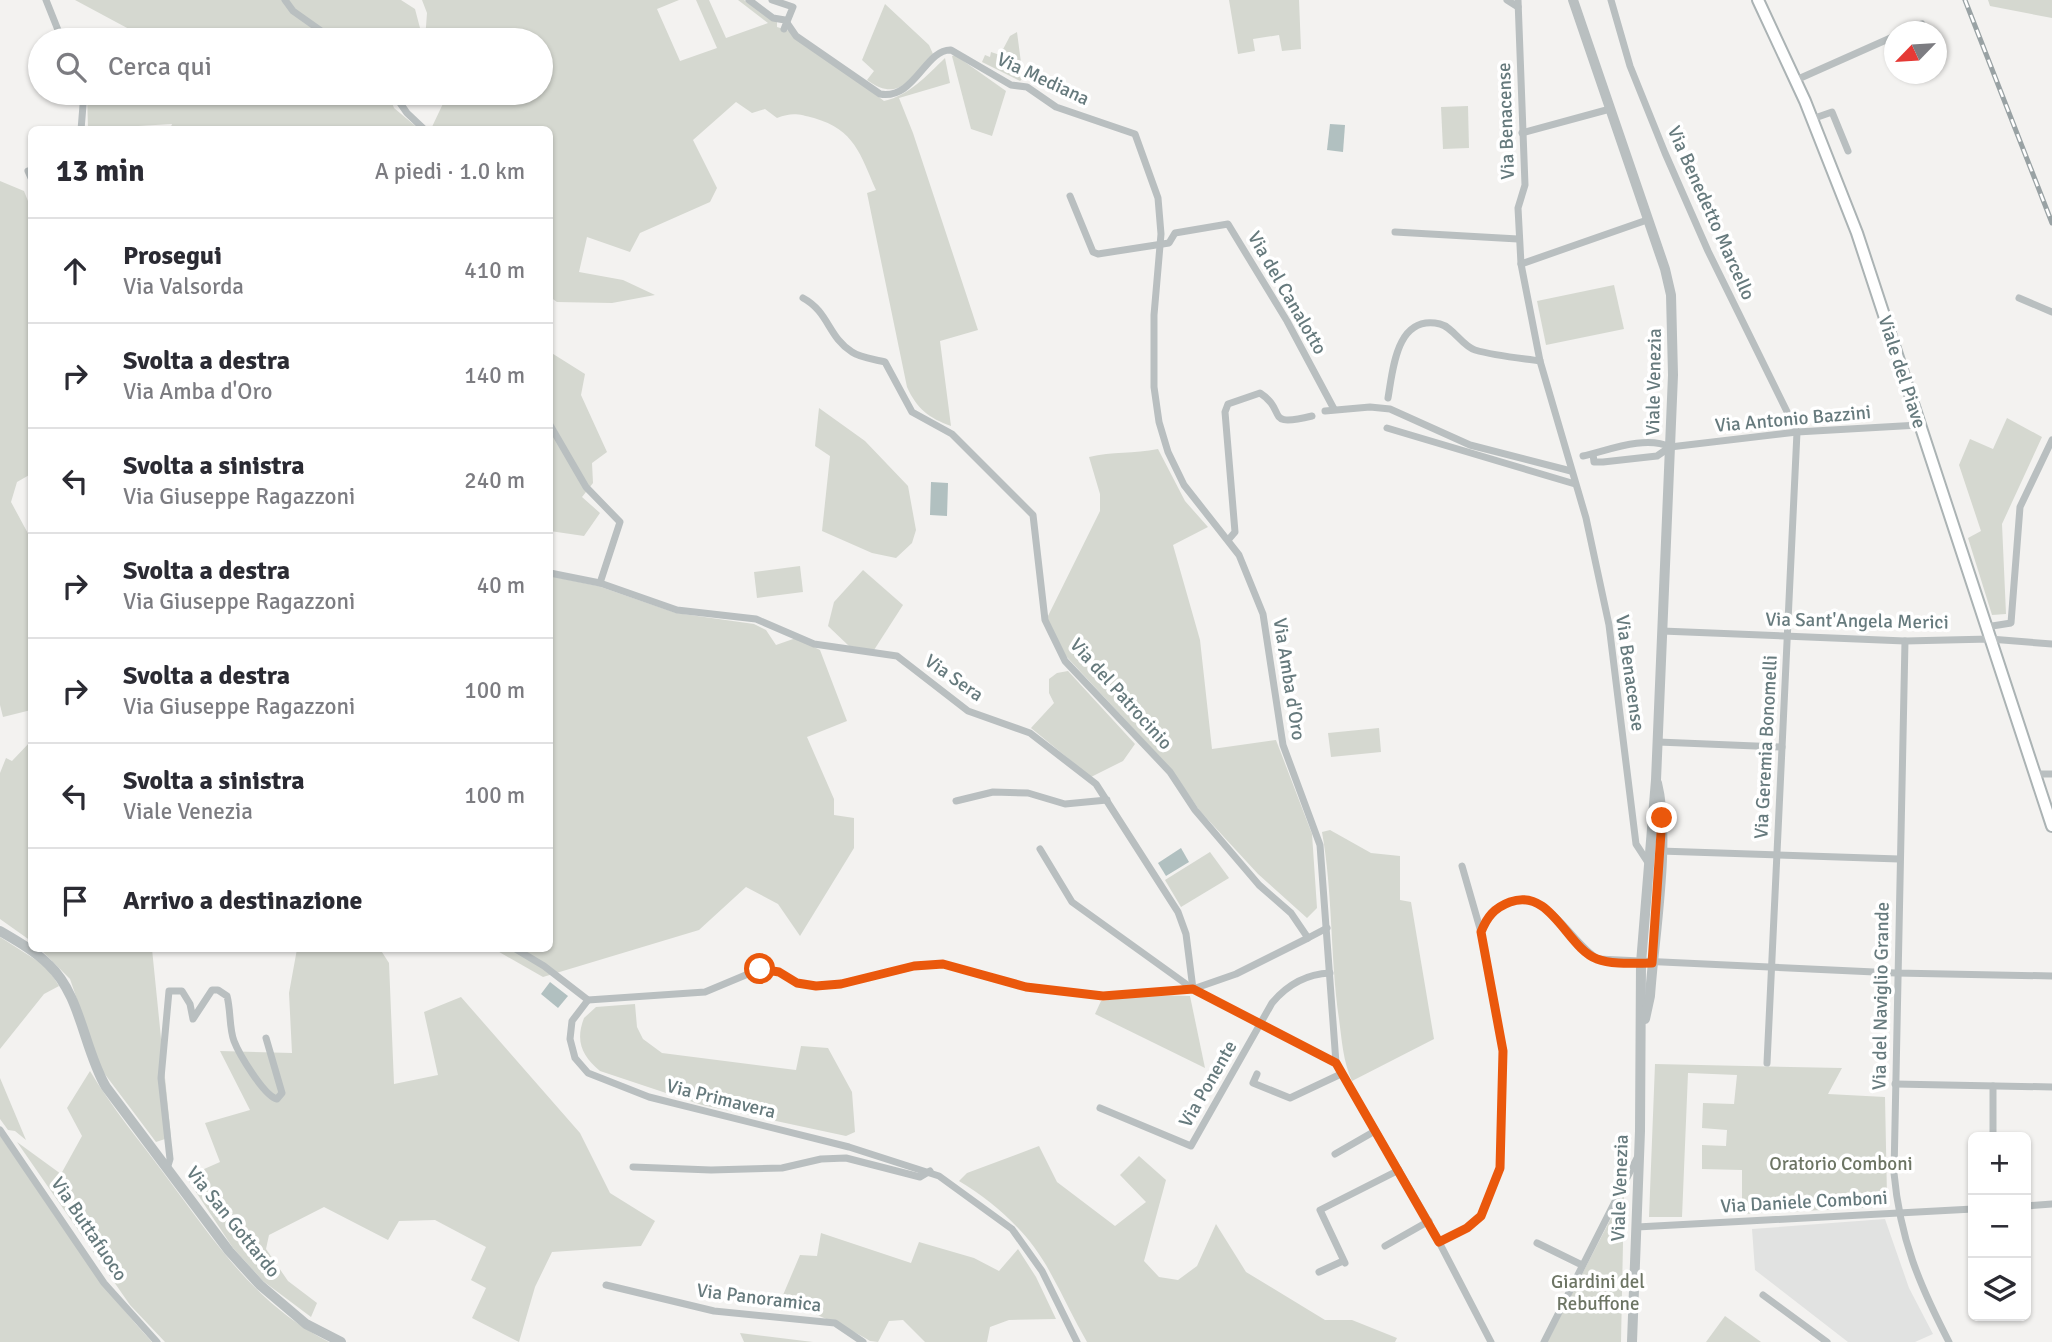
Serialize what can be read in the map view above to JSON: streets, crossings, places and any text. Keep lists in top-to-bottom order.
{
  "streets": {
    "main road": ["Viale del Piave"],
    "street": [
      "Via Mediana",
      "Via Benacense",
      "Via Benedetto Marcello",
      "Via del Canalotto",
      "Viale Venezia",
      "Via Antonio Bazzini",
      "Via Sant'Angela Merici",
      "Via Sera",
      "Via Amba d'Oro",
      "Via del Patrocinio",
      "Via Geremia Bonomelli",
      "Via del Naviglio Grande",
      "Via Ponente",
      "Via Primavera",
      "Via Daniele Comboni",
      "Via San Gottardo",
      "Via Buttafuoco",
      "Via Panoramica"
    ]
  },
  "crossings": [
    ["Via Mediana", "Via Amba d'Oro"],
    ["Via Benacense", "Viale Venezia"],
    ["Via Benedetto Marcello", "Via Antonio Bazzini"],
    ["Via Benedetto Marcello", "Via Geremia Bonomelli"],
    ["Via del Canalotto", "Via Amba d'Oro"],
    ["Viale del Piave", "Via Antonio Bazzini"],
    ["Viale del Piave", "Via Sant'Angela Merici"],
    ["Viale Venezia", "Via Antonio Bazzini"],
    ["Viale Venezia", "Via Sant'Angela Merici"],
    ["Viale Venezia", "Via Daniele Comboni"],
    ["Via Antonio Bazzini", "Via Geremia Bonomelli"],
    ["Via Sant'Angela Merici", "Via Geremia Bonomelli"],
    ["Via Sant'Angela Merici", "Via del Naviglio Grande"],
    ["Via del Naviglio Grande", "Via Daniele Comboni"]
  ],
  "parks": ["Oratorio Comboni", "Giardini del Rebuffone"],
  "north": "bottom left",
  "page": {
    "search": "Cerca qui",
    "heading": ["13 min", "A piedi · 1.0 km"],
    "list": [
      ["Prosegui", "Via Valsorda", "410 m"],
      ["Svolta a destra", "Via Amba d'Oro", "140 m"],
      ["Svolta a sinistra", "Via Giuseppe Ragazzoni", "240 m"],
      ["Svolta a destra", "Via Giuseppe Ragazzoni", "40 m"],
      ["Svolta a destra", "Via Giuseppe Ragazzoni", "100 m"],
      ["Svolta a sinistra", "Viale Venezia", "100 m"],
      "Arrivo a destinazione"
    ],
    "map_buttons": ["+", "−"]
  }
}
